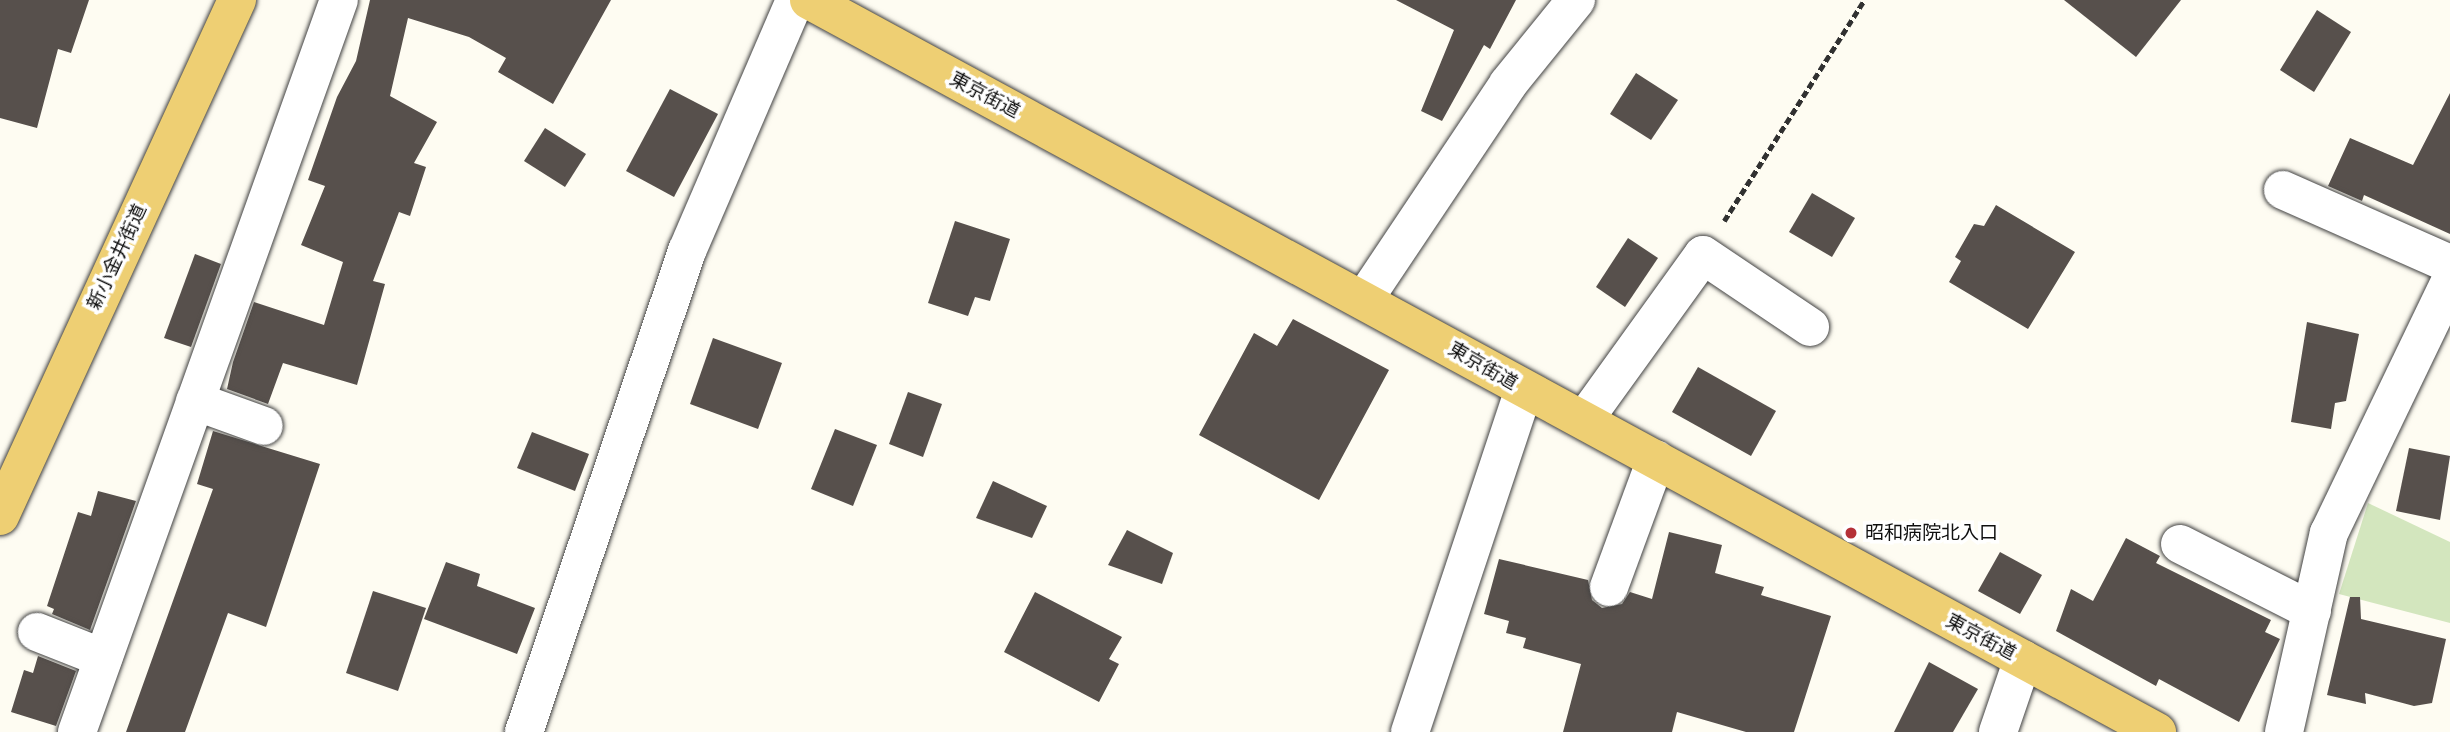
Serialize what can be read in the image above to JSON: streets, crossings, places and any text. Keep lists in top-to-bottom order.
{
  "streets": {
    "main road": ["東京街道", "新小金井街道"]
  },
  "places": ["昭和病院北入口"]
}
